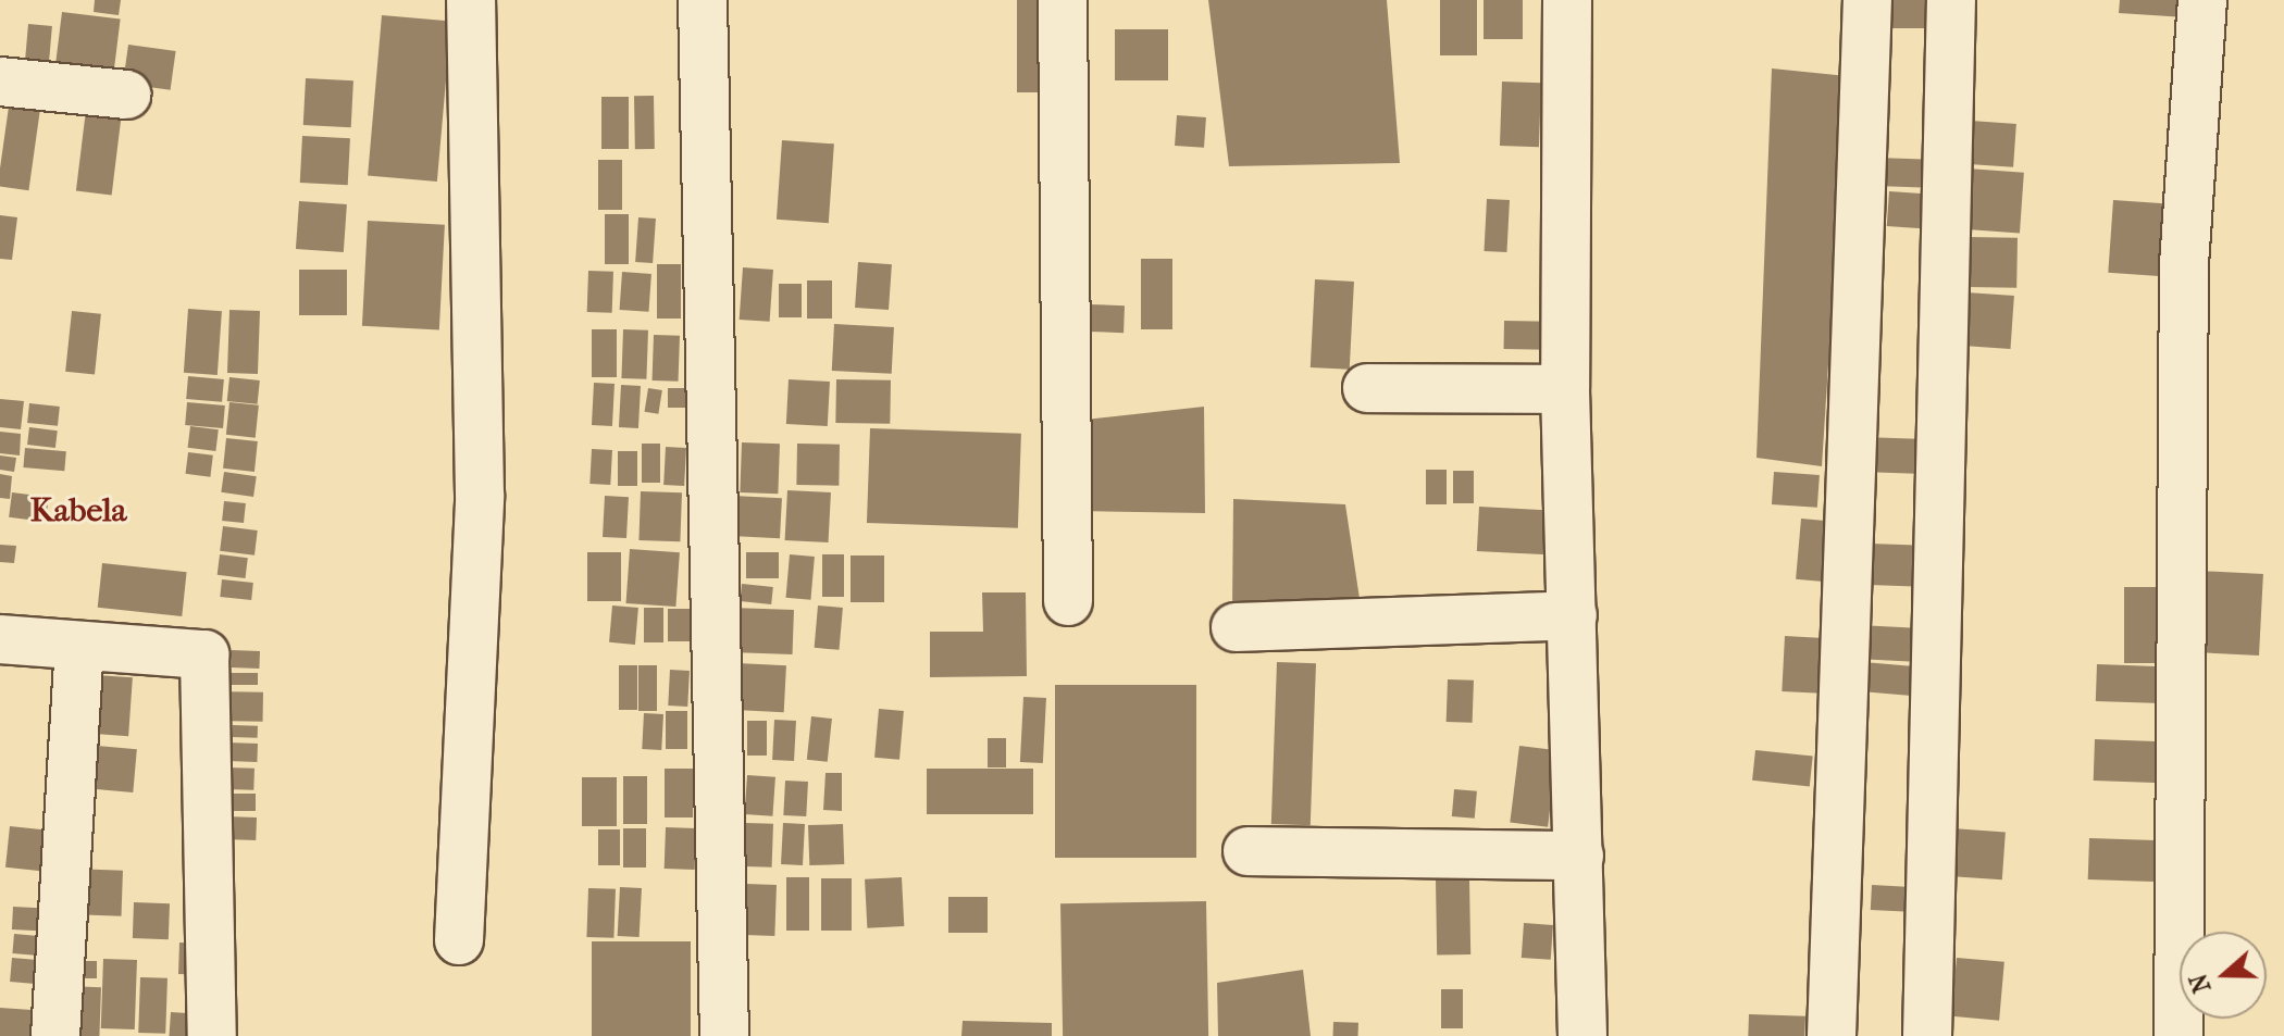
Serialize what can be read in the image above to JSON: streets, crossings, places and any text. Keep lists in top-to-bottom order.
{
  "districts": ["Kabela"],
  "north": "left"
}
